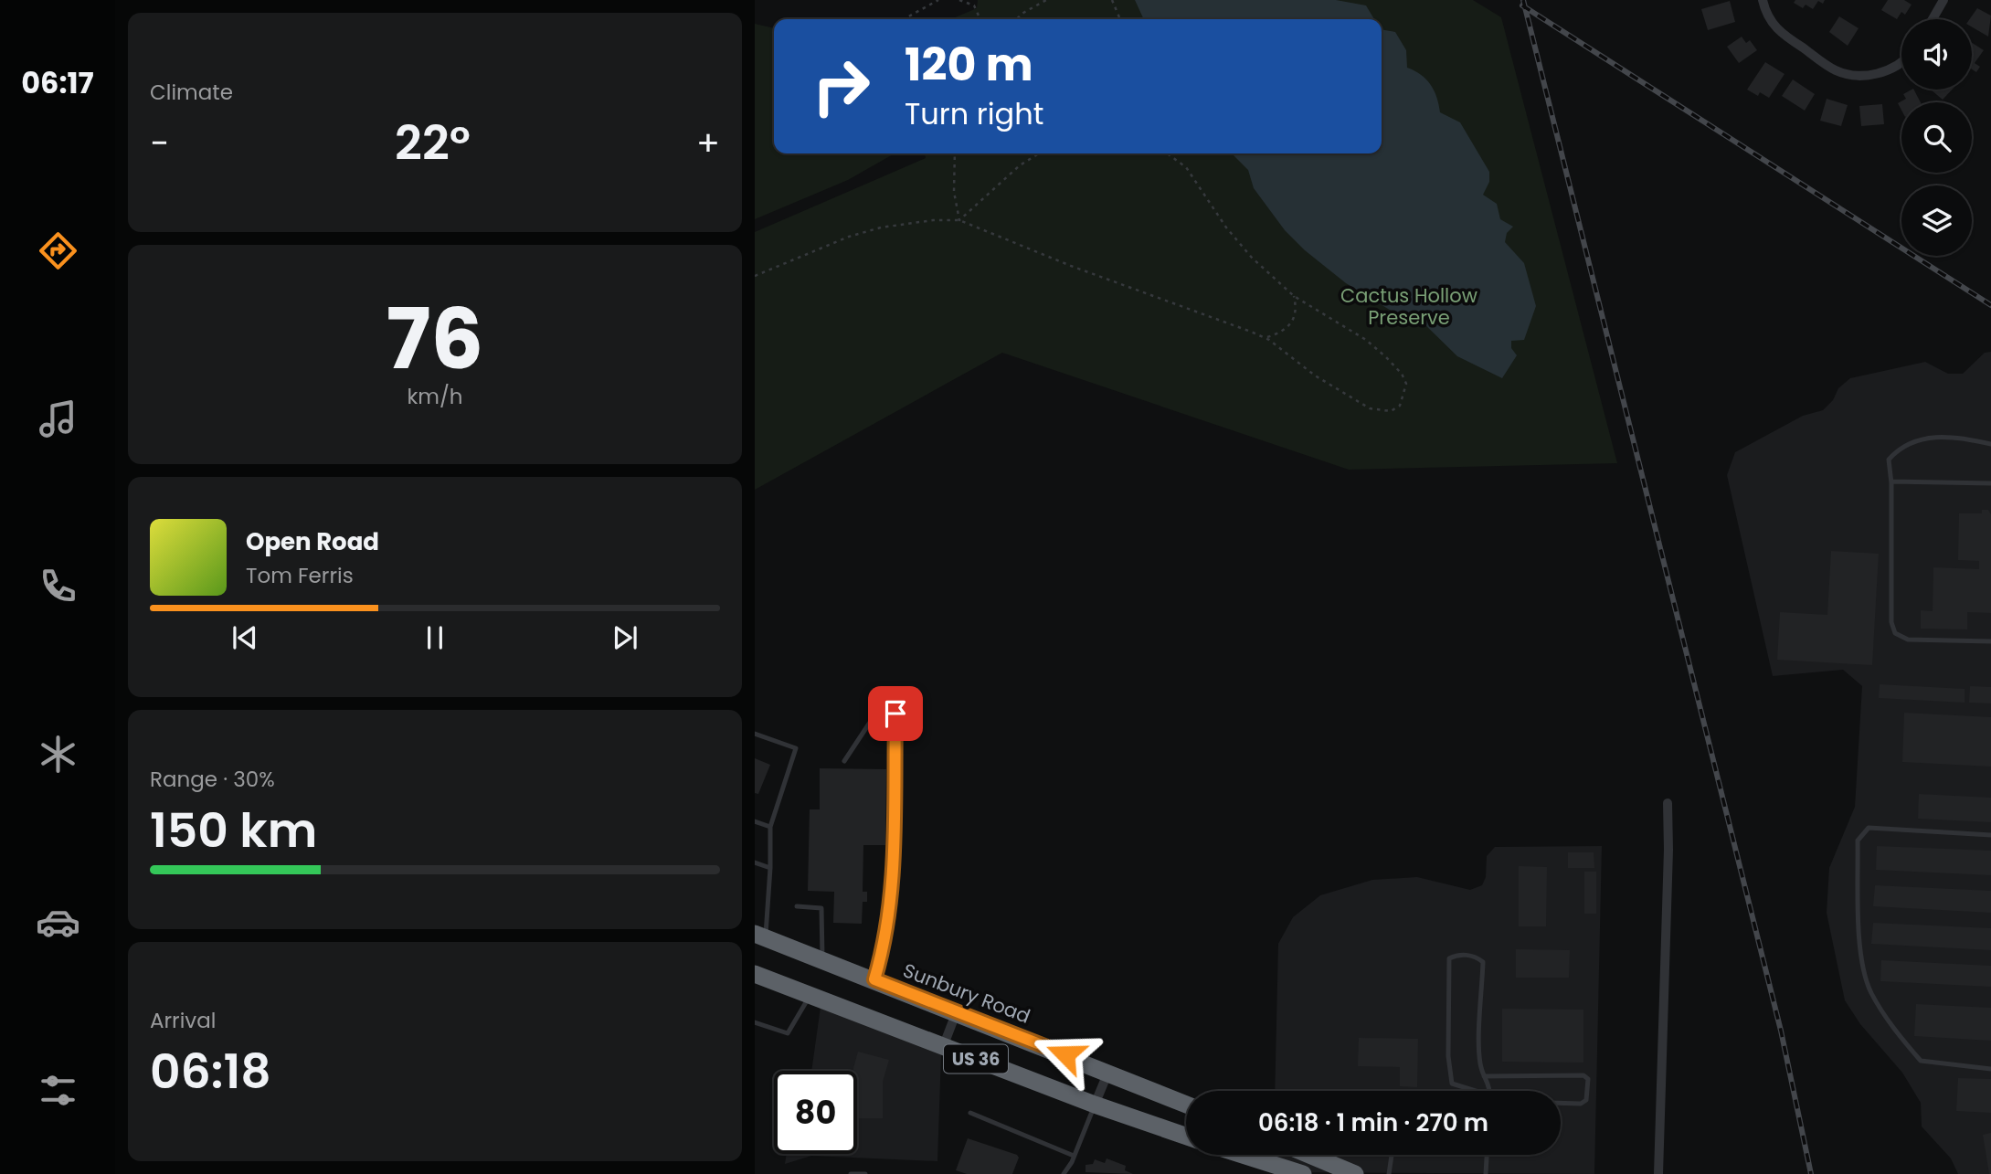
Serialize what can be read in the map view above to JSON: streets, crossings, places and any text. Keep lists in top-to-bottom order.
{
  "streets": {
    "highway": ["Sunbury Road", "US 36"]
  },
  "parks": ["Cactus Hollow Preserve"],
  "page": {
    "tabs": "06:17",
    "tile": [
      "Climate",
      ["76", "km/h"],
      ["Range · 30%", "150 km"],
      ["Arrival", "06:18"]
    ],
    "turn": ["120 m", "Turn right"],
    "heat": ["−", "22°", "+"],
    "song": ["Open Road", "Tom Ferris"],
    "limit": "80",
    "trip": "06:18 · 1 min · 270 m"
  }
}
